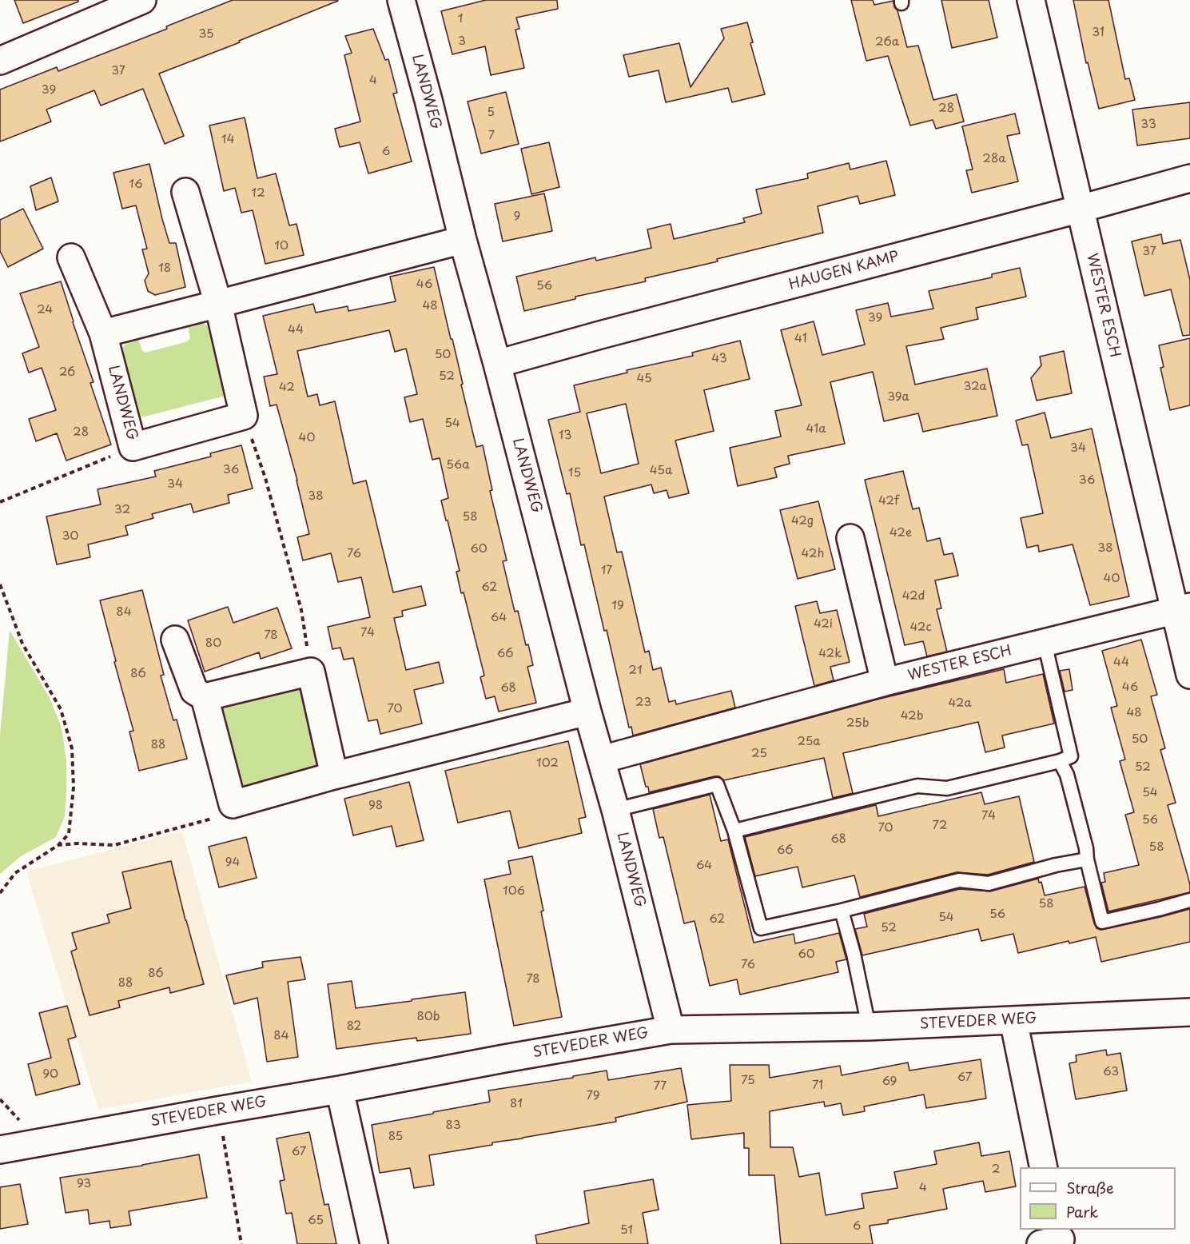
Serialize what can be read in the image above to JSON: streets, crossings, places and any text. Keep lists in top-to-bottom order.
{
  "streets": {
    "street": [
      "LANDWEG",
      "HAUGEN KAMP",
      "WESTER ESCH",
      "STEVEDER WEG"
    ]
  },
  "crossings": [
    ["LANDWEG", "HAUGEN KAMP"],
    ["LANDWEG", "WESTER ESCH"],
    ["LANDWEG", "STEVEDER WEG"],
    ["HAUGEN KAMP", "WESTER ESCH"]
  ],
  "house_numbers": [
    "1",
    "31",
    "35",
    "3",
    "26a",
    "37",
    "4",
    "39",
    "28",
    "5",
    "33",
    "7",
    "14",
    "6",
    "28a",
    "16",
    "12",
    "9",
    "10",
    "37",
    "18",
    "46",
    "56",
    "48",
    "24",
    "39",
    "44",
    "41",
    "50",
    "43",
    "26",
    "52",
    "45",
    "32a",
    "42",
    "39a",
    "54",
    "41a",
    "28",
    "13",
    "40",
    "34",
    "56a",
    "36",
    "45a",
    "15",
    "36",
    "34",
    "38",
    "42f",
    "32",
    "58",
    "42g",
    "42e",
    "30",
    "38",
    "60",
    "76",
    "42h",
    "17",
    "40",
    "62",
    "42d",
    "19",
    "84",
    "64",
    "42i",
    "42c",
    "74",
    "78",
    "80",
    "66",
    "42k",
    "44",
    "21",
    "86",
    "46",
    "68",
    "23",
    "42a",
    "70",
    "48",
    "42b",
    "25b",
    "50",
    "25a",
    "88",
    "25",
    "102",
    "52",
    "54",
    "98",
    "74",
    "56",
    "72",
    "70",
    "68",
    "58",
    "66",
    "94",
    "64",
    "106",
    "58",
    "56",
    "54",
    "62",
    "52",
    "60",
    "76",
    "86",
    "78",
    "88",
    "80b",
    "82",
    "84",
    "63",
    "90",
    "67",
    "75",
    "69",
    "71",
    "77",
    "79",
    "81",
    "83",
    "85",
    "67",
    "2",
    "93",
    "4",
    "65",
    "6",
    "51"
  ],
  "legend": ["Straße", "Park"]
}
